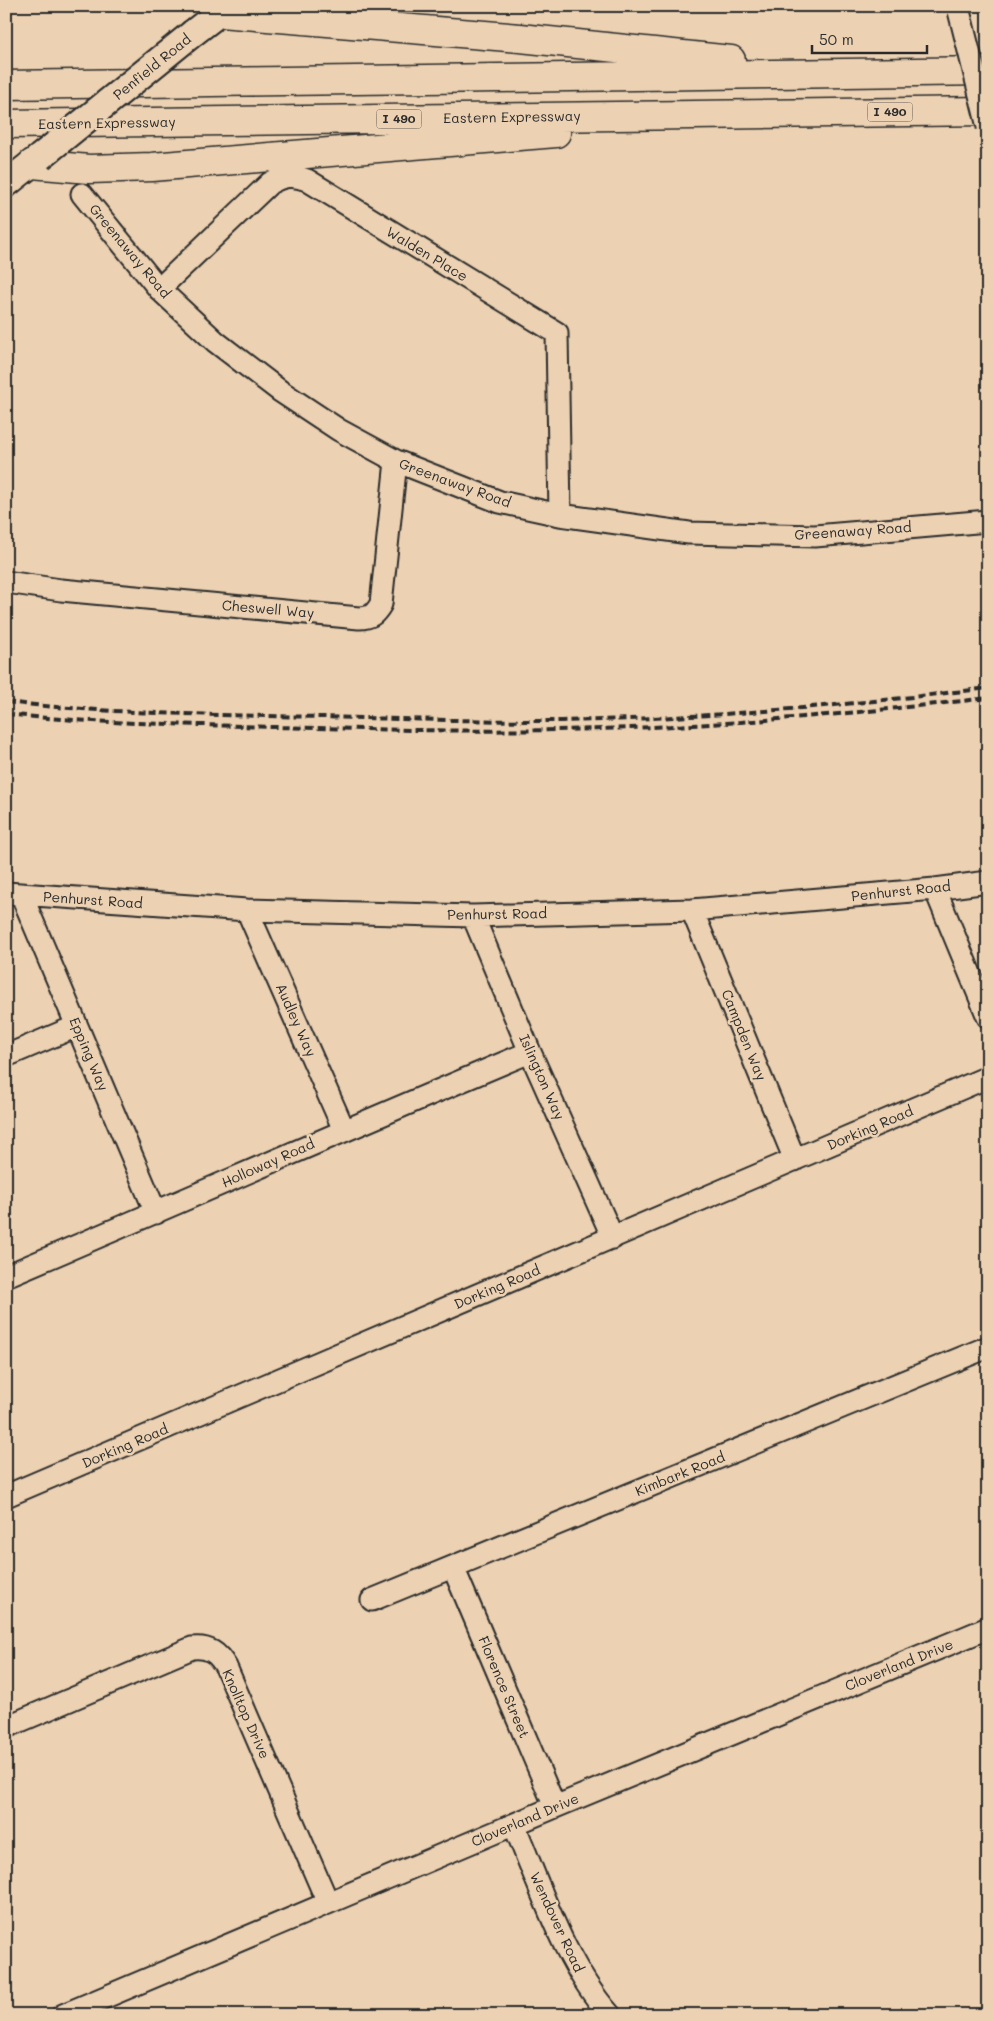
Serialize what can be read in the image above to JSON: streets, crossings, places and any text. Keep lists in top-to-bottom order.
{
  "streets": {
    "highway": ["I 490", "Eastern Expressway"],
    "main road": ["Penfield Road"],
    "street": [
      "Greenaway Road",
      "Walden Place",
      "Cheswell Way",
      "Penhurst Road",
      "Audley Way",
      "Campden Way",
      "Epping Way",
      "Islington Way",
      "Dorking Road",
      "Holloway Road",
      "Kimbark Road",
      "Cloverland Drive",
      "Florence Street",
      "Knolltop Drive",
      "Wendover Road"
    ]
  },
  "crossings": [
    ["Greenaway Road", "Walden Place"],
    ["Greenaway Road", "Cheswell Way"],
    ["Penhurst Road", "Audley Way"],
    ["Penhurst Road", "Campden Way"],
    ["Penhurst Road", "Epping Way"],
    ["Penhurst Road", "Islington Way"],
    ["Audley Way", "Holloway Road"],
    ["Campden Way", "Dorking Road"],
    ["Epping Way", "Holloway Road"],
    ["Islington Way", "Dorking Road"],
    ["Islington Way", "Holloway Road"],
    ["Kimbark Road", "Florence Street"],
    ["Cloverland Drive", "Florence Street"],
    ["Cloverland Drive", "Knolltop Drive"],
    ["Cloverland Drive", "Wendover Road"]
  ],
  "scale_bar": "50 m"
}
